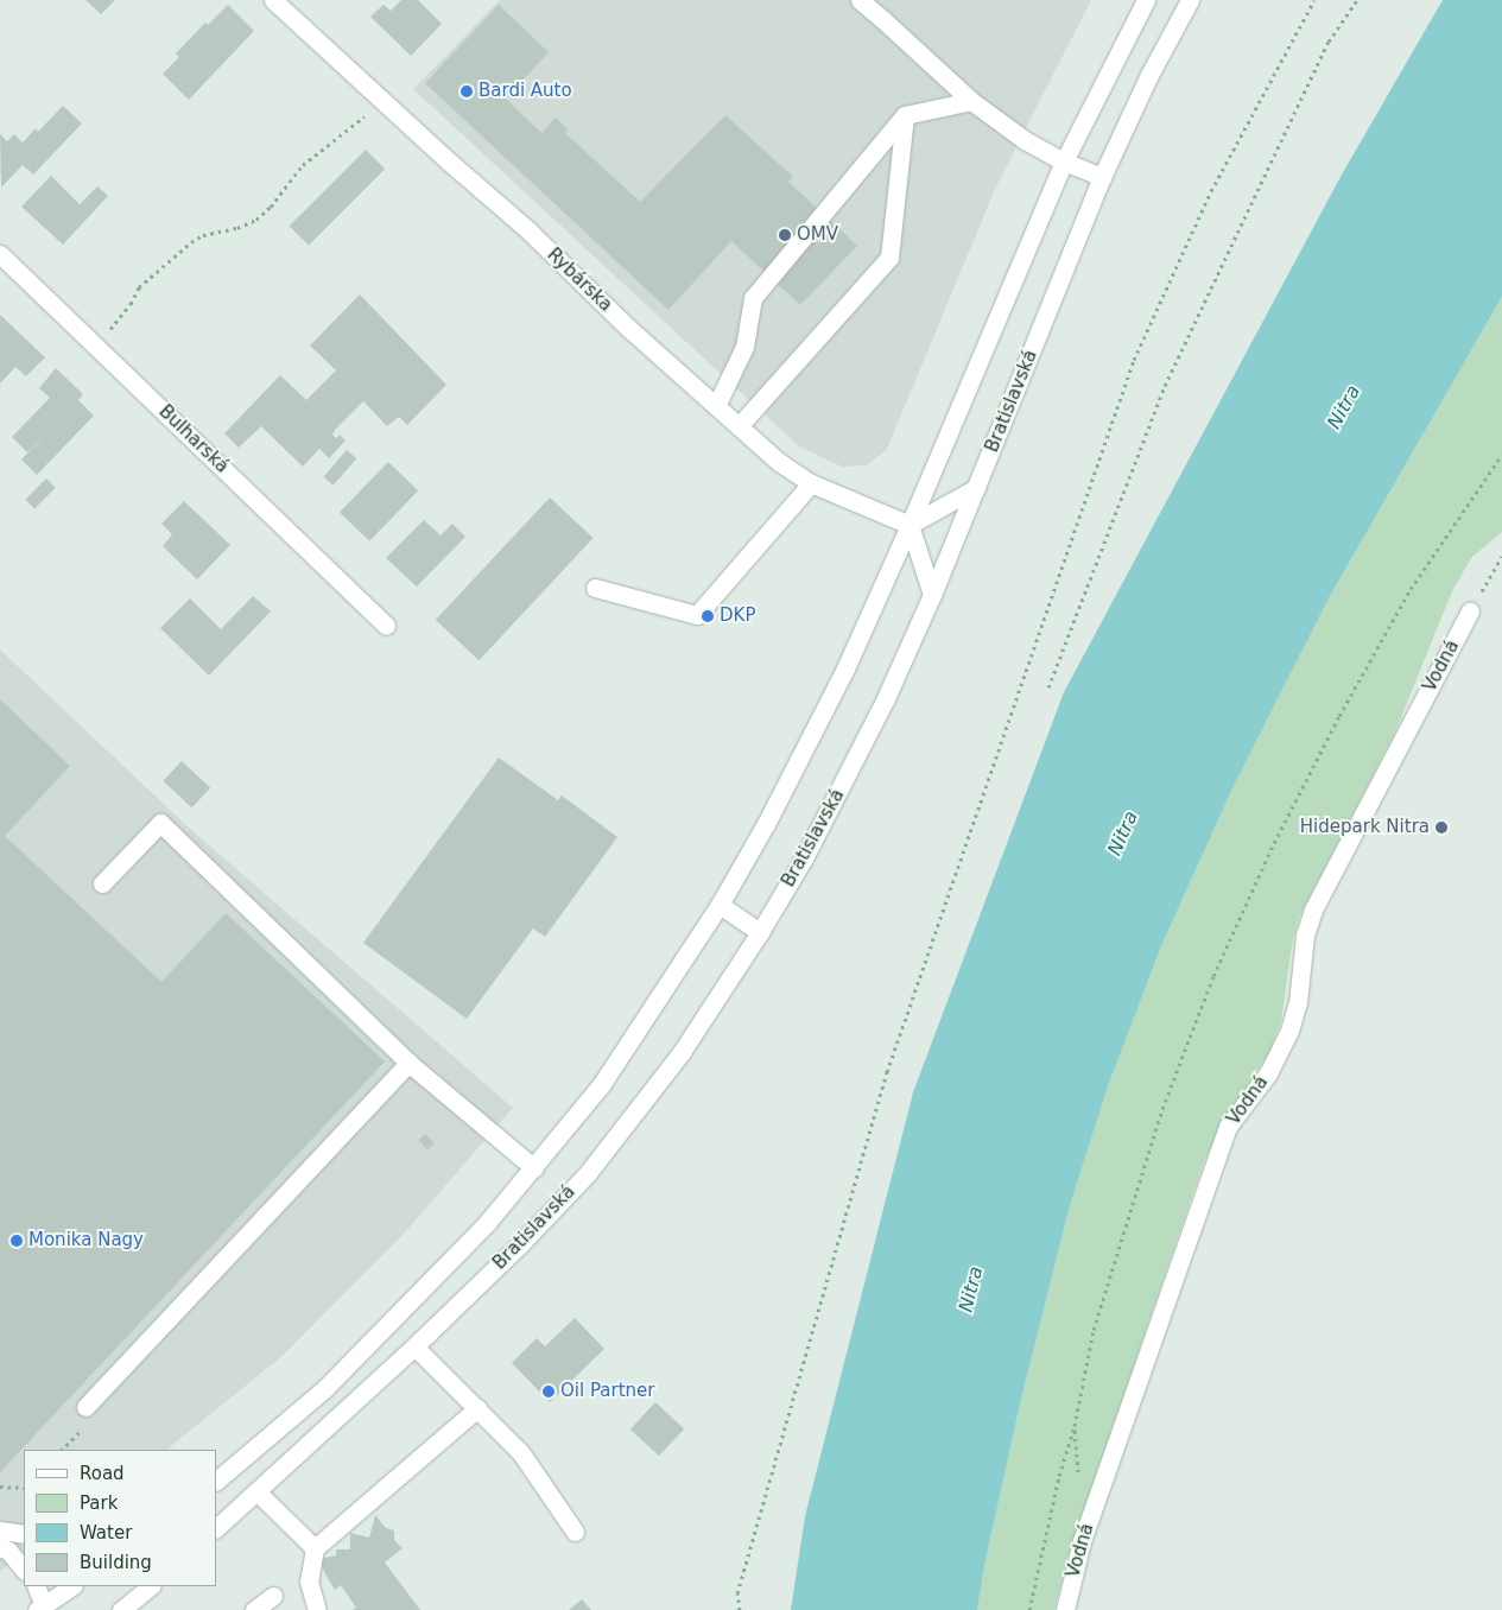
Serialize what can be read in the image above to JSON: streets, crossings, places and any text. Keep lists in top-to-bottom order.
{
  "streets": {
    "main road": [
      "Rybárska",
      "Bratislavská",
      "Bulharská",
      "Vodná"
    ]
  },
  "crossings": [
    ["Rybárska", "Bratislavská"]
  ],
  "water": ["Nitra"],
  "places": [
    "Bardi Auto",
    "OMV",
    "DKP",
    "Hidepark Nitra",
    "Monika Nagy",
    "Oil Partner"
  ],
  "legend": [
    "Road",
    "Park",
    "Water",
    "Building"
  ]
}
